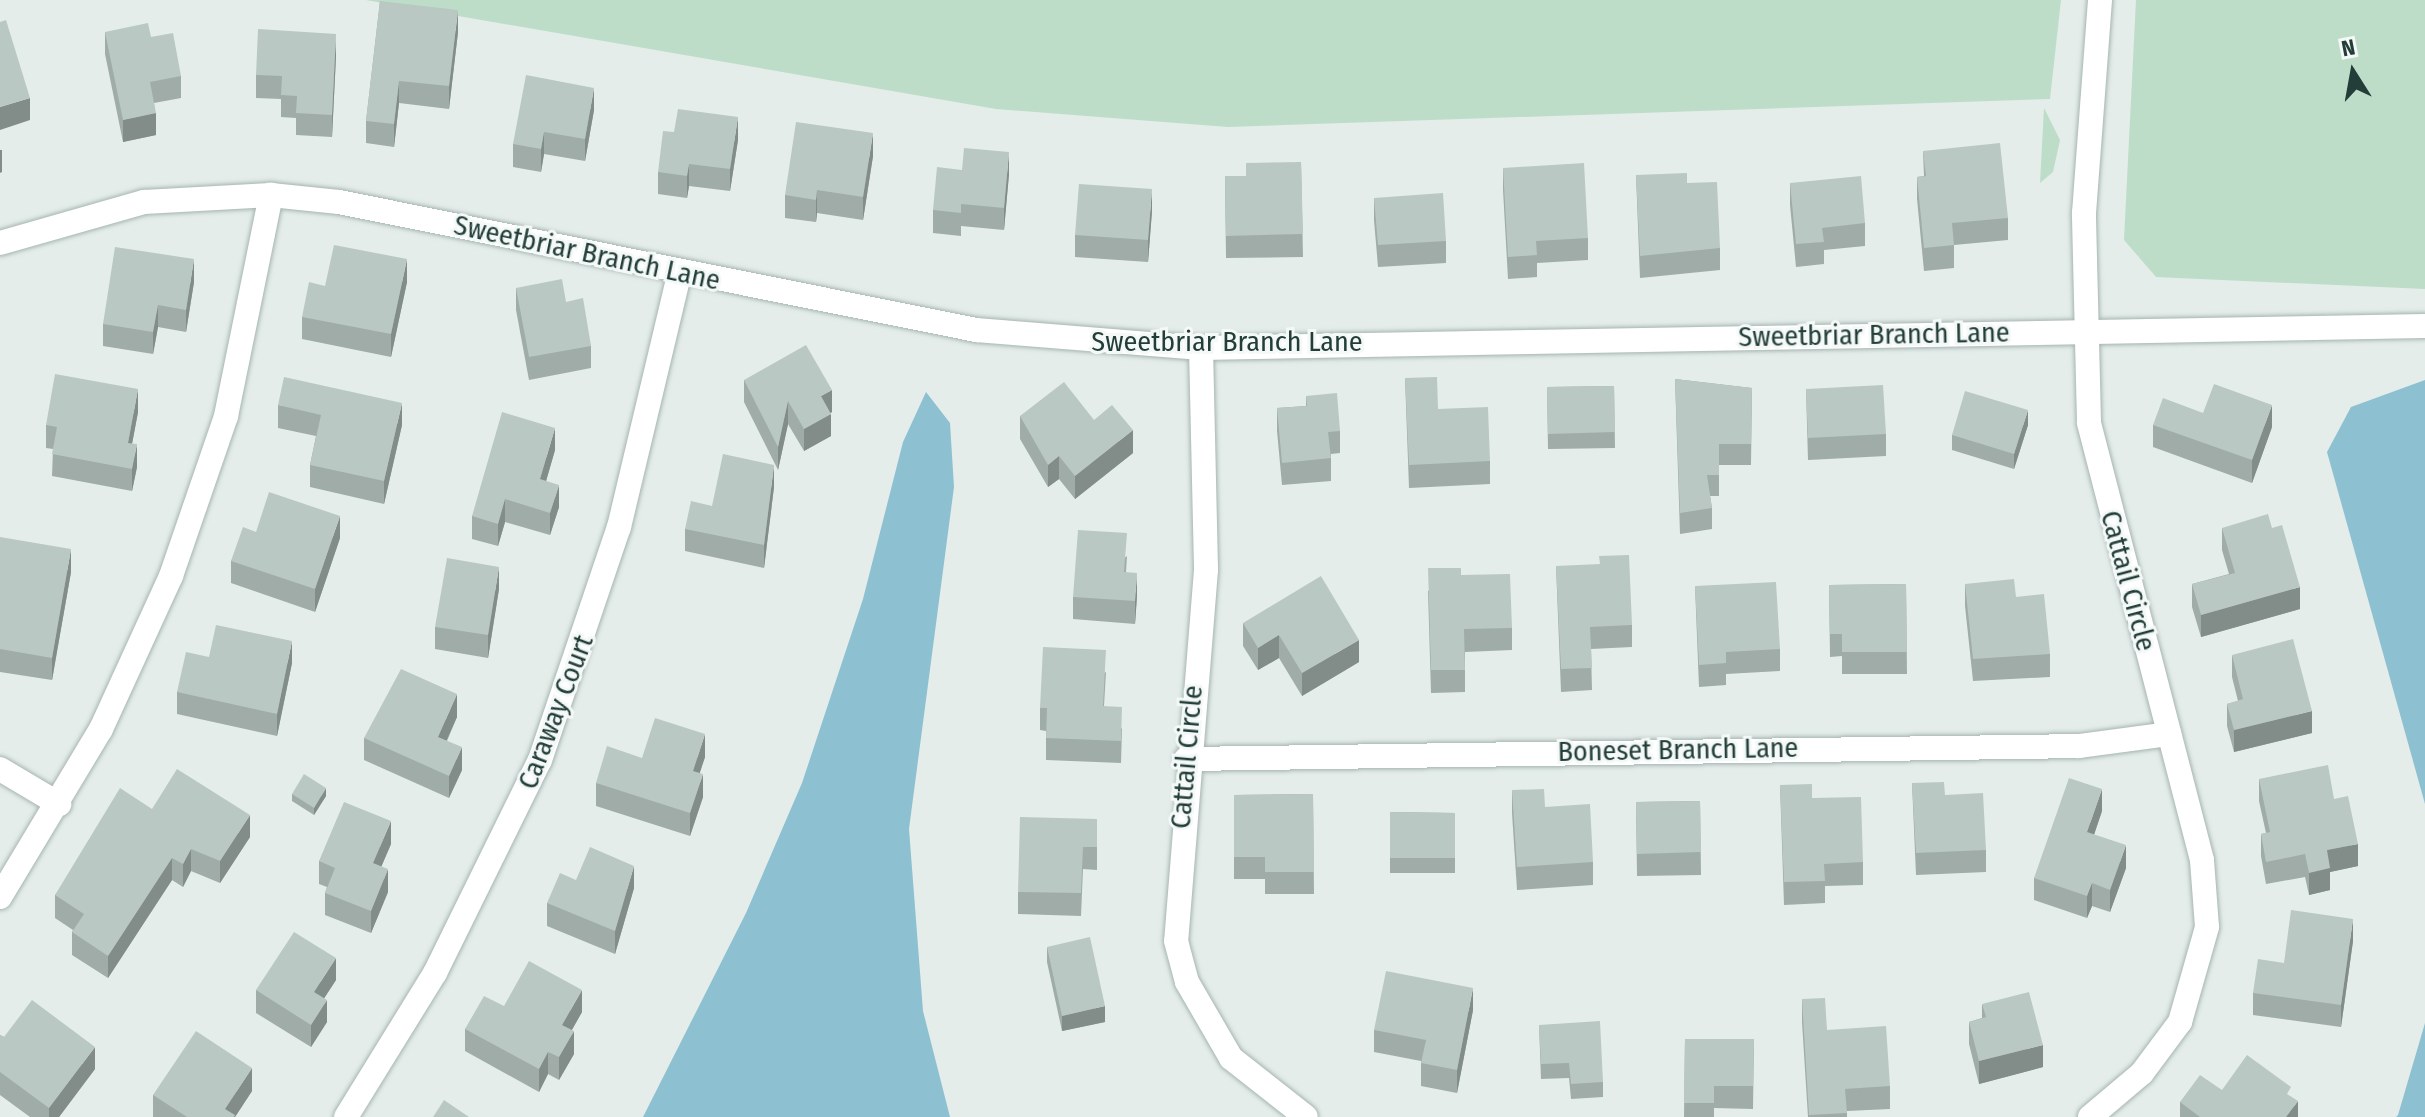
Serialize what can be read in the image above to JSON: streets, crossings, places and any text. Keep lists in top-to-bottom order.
{
  "streets": {
    "street": [
      "Sweetbriar Branch Lane",
      "Cattail Circle",
      "Caraway Court",
      "Boneset Branch Lane"
    ]
  },
  "crossings": [
    ["Sweetbriar Branch Lane", "Cattail Circle"],
    ["Sweetbriar Branch Lane", "Caraway Court"],
    ["Cattail Circle", "Boneset Branch Lane"]
  ],
  "north": "top"
}
